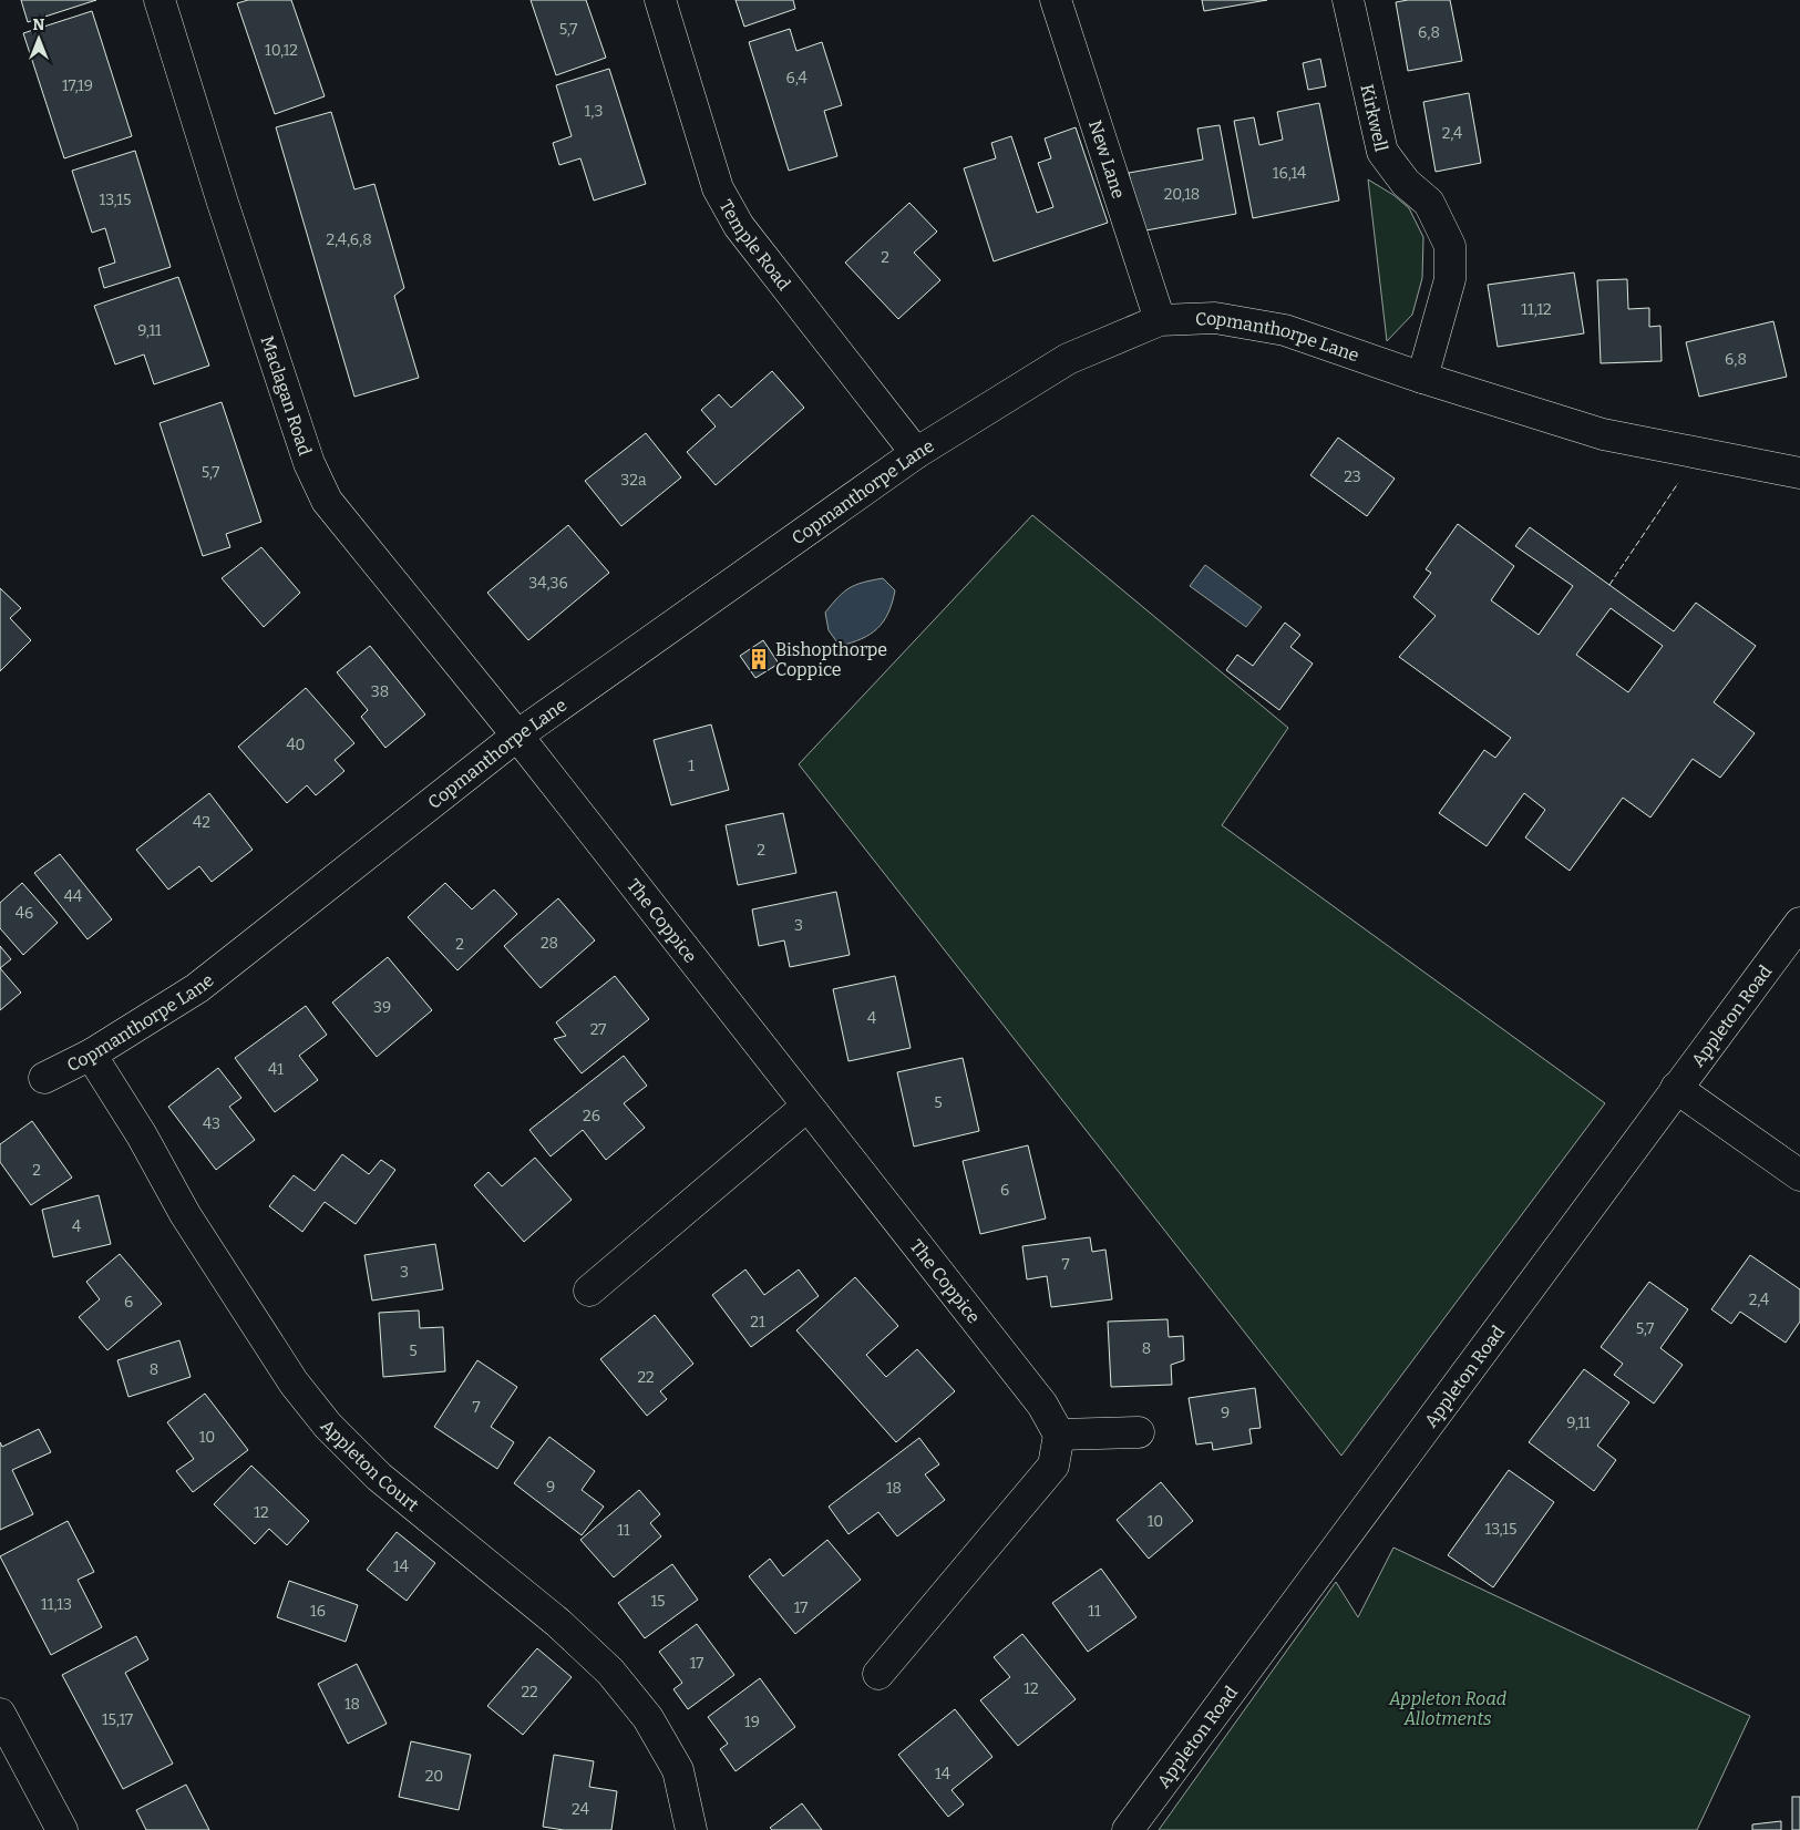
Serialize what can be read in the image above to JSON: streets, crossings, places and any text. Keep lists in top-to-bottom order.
{
  "streets": {
    "street": [
      "Kirkwell",
      "New Lane",
      "Temple Road",
      "Copmanthorpe Lane",
      "Maclagan Road",
      "The Coppice",
      "Appleton Road",
      "Appleton Court"
    ]
  },
  "crossings": [
    ["Kirkwell", "Copmanthorpe Lane"],
    ["New Lane", "Copmanthorpe Lane"],
    ["Temple Road", "Copmanthorpe Lane"],
    ["Copmanthorpe Lane", "Maclagan Road"],
    ["Copmanthorpe Lane", "The Coppice"],
    ["Copmanthorpe Lane", "Appleton Court"],
    ["Maclagan Road", "The Coppice"]
  ],
  "parks": ["Appleton Road Allotments"],
  "places": {
    "building": ["Bishopthorpe Coppice"]
  },
  "house_numbers": [
    "5,7",
    "6,8",
    "10,12",
    "6,4",
    "17,19",
    "1,3",
    "2,4",
    "16,14",
    "20,18",
    "13,15",
    "2,4,6,8",
    "2",
    "11,12",
    "9,11",
    "6,8",
    "5,7",
    "23",
    "32a",
    "34,36",
    "38",
    "40",
    "1",
    "42",
    "2",
    "44",
    "46",
    "3",
    "28",
    "2",
    "39",
    "4",
    "27",
    "41",
    "5",
    "26",
    "43",
    "2",
    "6",
    "4",
    "7",
    "3",
    "2,4",
    "6",
    "21",
    "5,7",
    "8",
    "5",
    "8",
    "22",
    "7",
    "9",
    "9,11",
    "10",
    "9",
    "18",
    "12",
    "10",
    "13,15",
    "11",
    "14",
    "15",
    "11,13",
    "17",
    "16",
    "11",
    "17",
    "12",
    "22",
    "18",
    "15,17",
    "19",
    "14",
    "20",
    "24"
  ],
  "north": "top"
}
